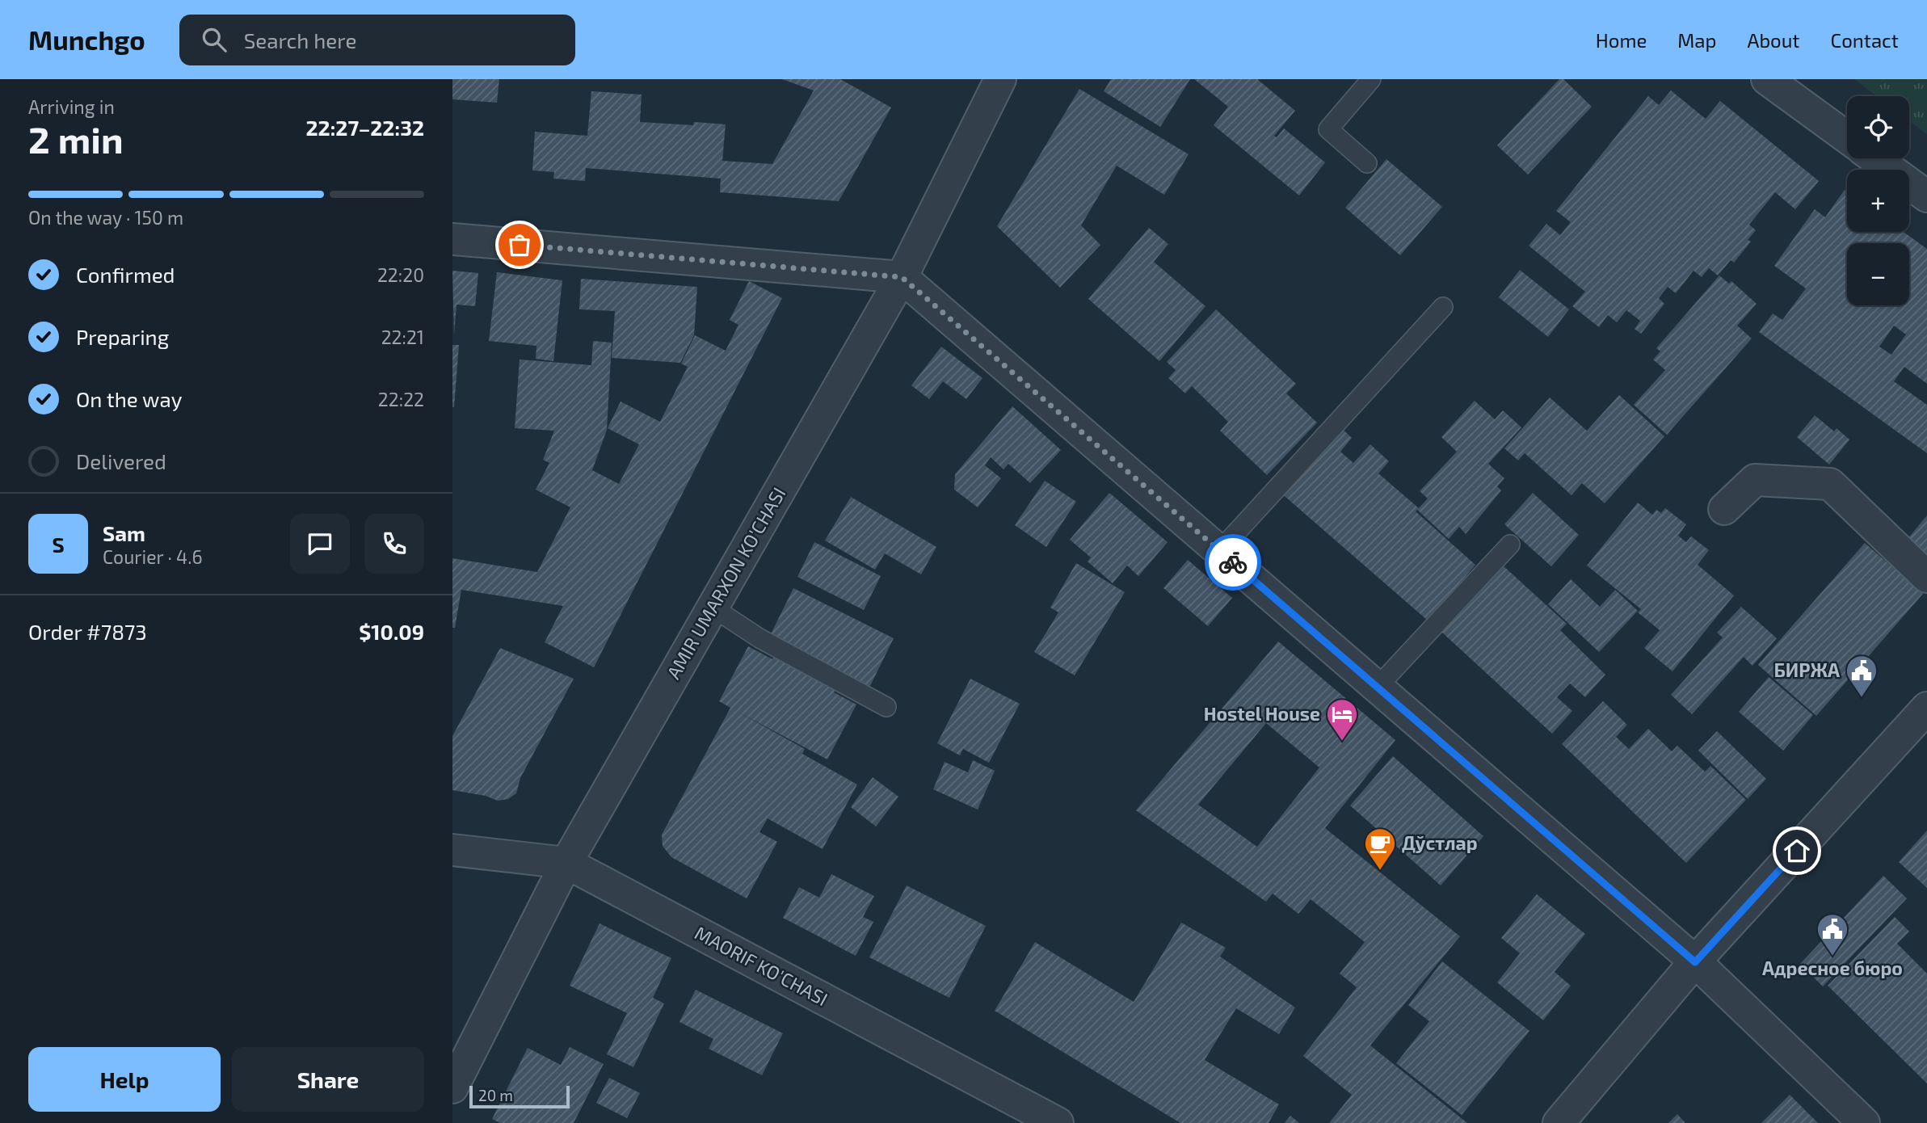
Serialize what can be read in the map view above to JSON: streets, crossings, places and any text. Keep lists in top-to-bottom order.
{
  "streets": {
    "street": ["AMIR UMARXON KO'CHASI", "MAORIF KO'CHASI"]
  },
  "crossings": [
    ["AMIR UMARXON KO'CHASI", "MAORIF KO'CHASI"]
  ],
  "places": {
    "public building": ["БИРЖА", "Адресное бюро"],
    "hotel": ["Hostel House"],
    "cafe": ["Дўстлар"]
  },
  "scale_bar": "20 m",
  "page": {
    "header": "Munchgo",
    "search": "Search here",
    "nav": [
      "Home",
      "Map",
      "About",
      "Contact"
    ],
    "heading": ["2 min", "Arriving in", "22:27–22:32"],
    "panel": [
      "Sam",
      "Courier · 4.6",
      "Order #7873",
      "$10.09"
    ],
    "map_buttons": ["+", "−"],
    "bar": "On the way · 150 m",
    "list": [
      ["Confirmed", "22:20"],
      ["Preparing", "22:21"],
      ["On the way", "22:22"],
      "Delivered"
    ],
    "round": "S",
    "buttons": ["Help", "Share"],
    "scale": "20 m"
  }
}
